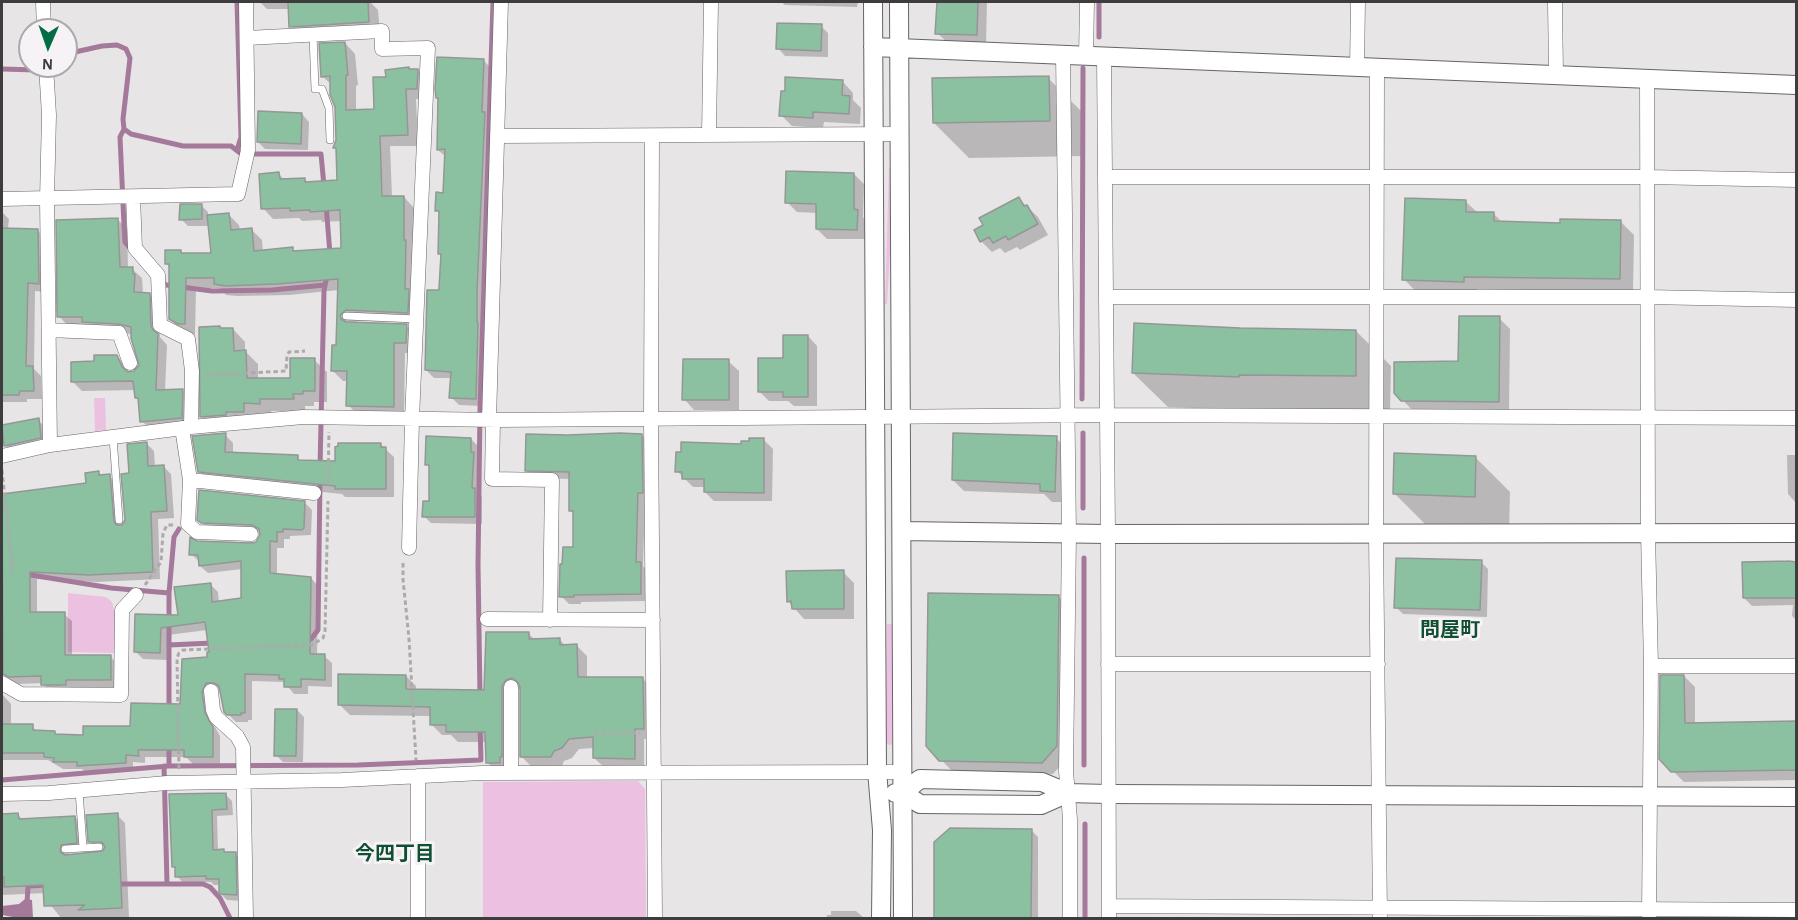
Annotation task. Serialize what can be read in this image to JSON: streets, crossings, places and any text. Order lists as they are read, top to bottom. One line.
{"districts":["問屋町","今四丁目"],"north":"bottom"}
